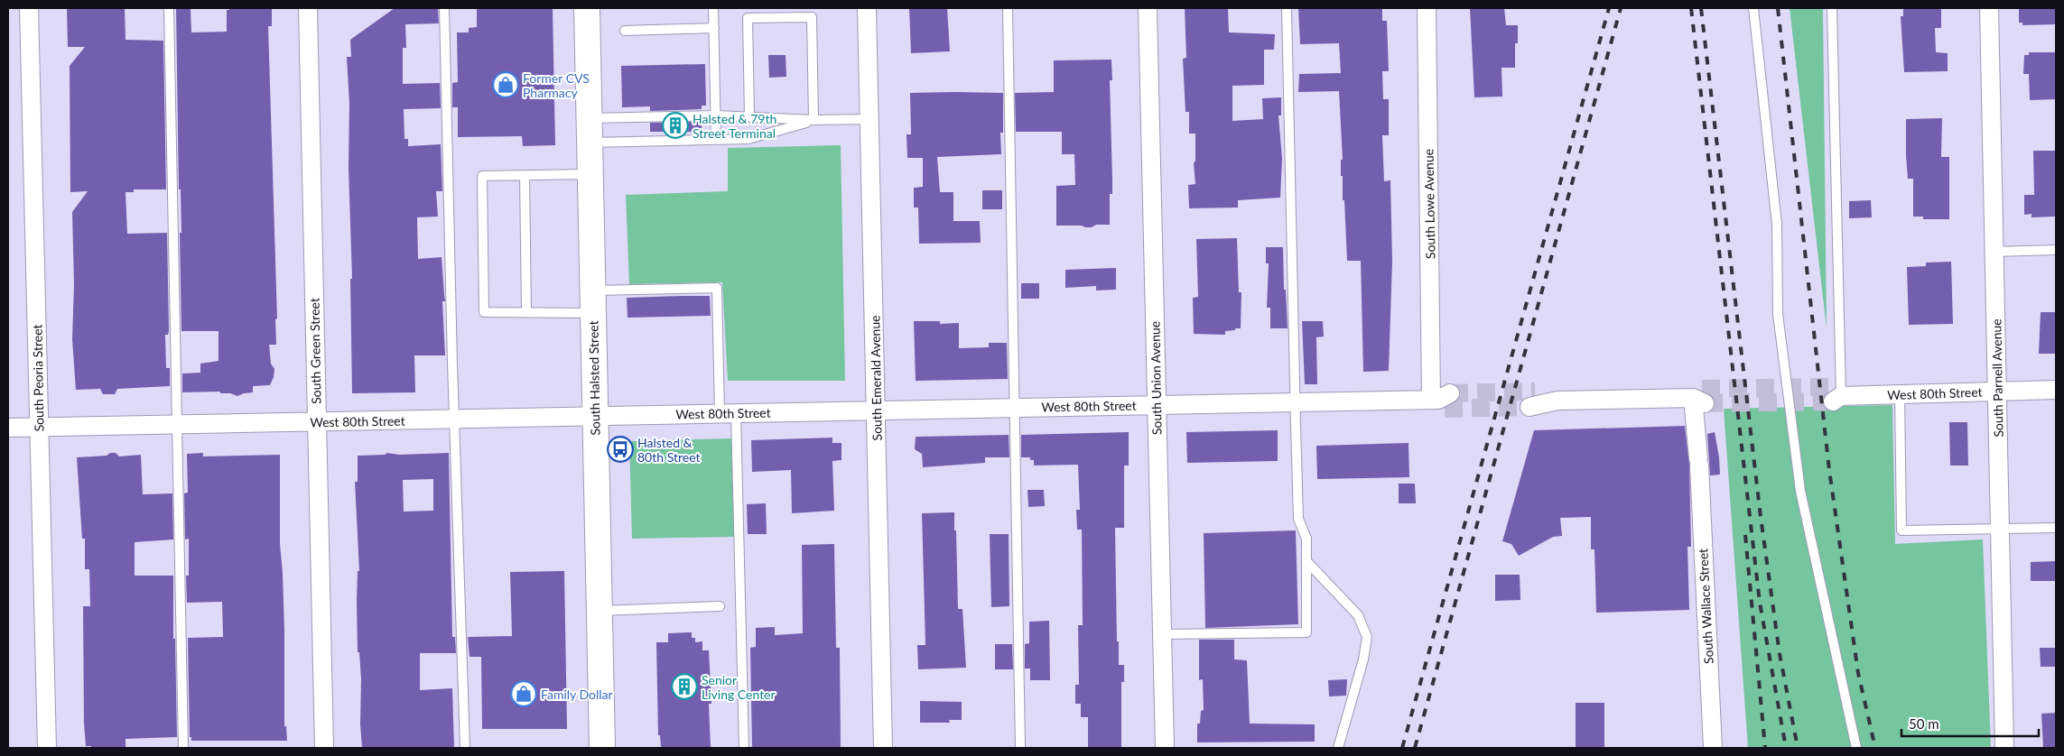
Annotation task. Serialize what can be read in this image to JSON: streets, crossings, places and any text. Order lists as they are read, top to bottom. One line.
{"streets":{"main road":["South Halsted Street"],"street":["South Lowe Avenue","South Green Street","South Peoria Street","South Emerald Avenue","South Union Avenue","South Parnell Avenue","West 80th Street","South Wallace Street"]},"crossings":[["South Lowe Avenue","West 80th Street"],["South Green Street","West 80th Street"],["South Peoria Street","West 80th Street"],["South Halsted Street","West 80th Street"],["South Emerald Avenue","West 80th Street"],["South Union Avenue","West 80th Street"],["South Parnell Avenue","West 80th Street"]],"places":{"shop":["Former CVS Pharmacy","Family Dollar"],"building":["Halsted & 79th Street Terminal","Senior Living Center"],"bus stop":["Halsted & 80th Street"]},"scale_bar":"50 m"}
